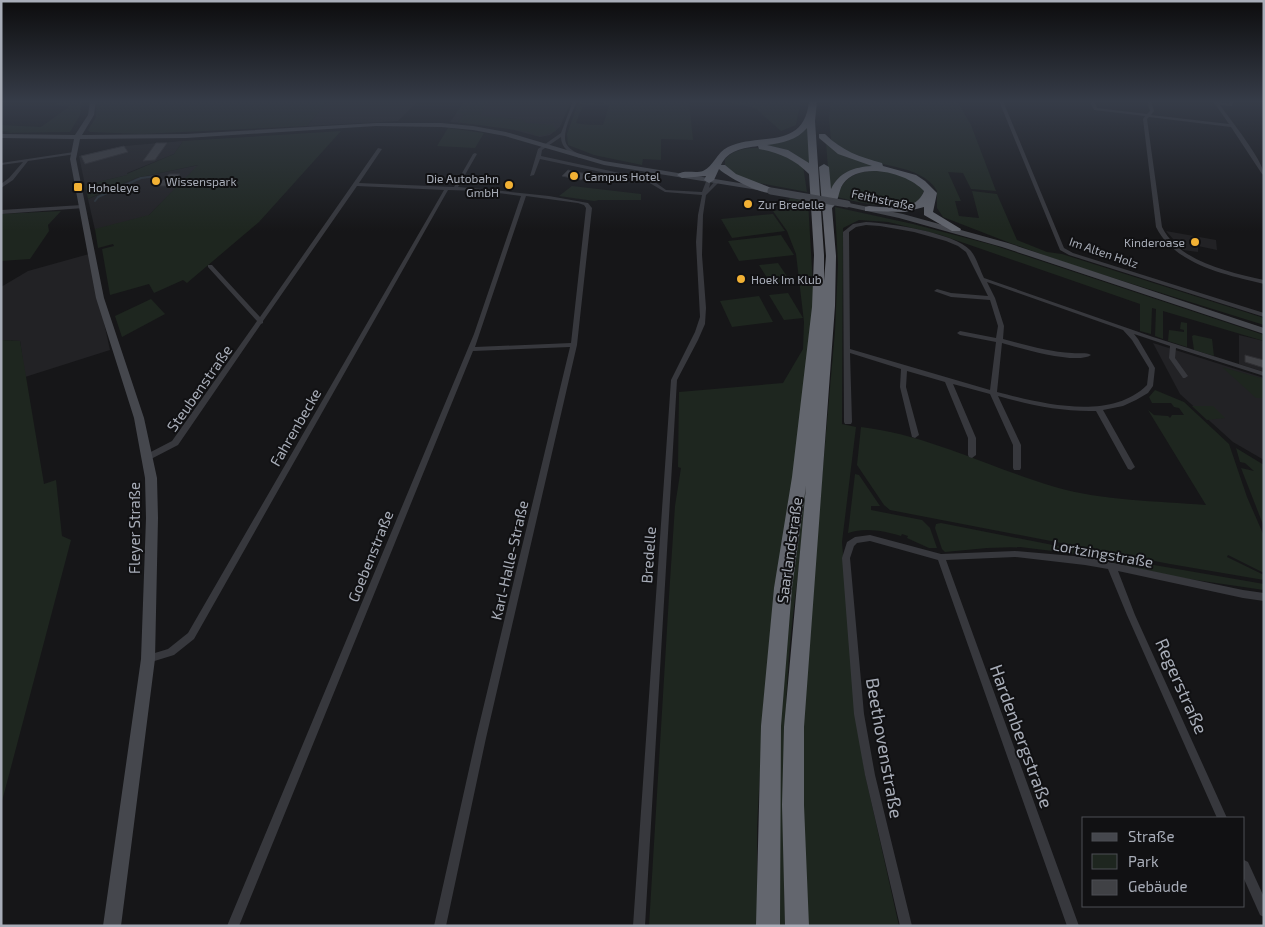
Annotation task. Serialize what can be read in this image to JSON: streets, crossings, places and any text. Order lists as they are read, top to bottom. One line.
{"streets":{"highway":["Saarlandstraße"],"main road":["Feithstraße","Fleyer Straße"],"street":["Im Alten Holz","Steubenstraße","Fahrenbecke","Lortzingstraße","Bredelle","Goebenstraße","Karl-Halle-Straße","Regerstraße","Hardenbergstraße","Beethovenstraße"]},"crossings":[["Steubenstraße","Fleyer Straße"],["Fahrenbecke","Fleyer Straße"],["Lortzingstraße","Regerstraße"],["Lortzingstraße","Hardenbergstraße"],["Lortzingstraße","Beethovenstraße"],["Goebenstraße","Karl-Halle-Straße"]],"places":{"other":["Campus Hotel","Wissenspark","Die Autobahn GmbH","Zur Bredelle","Kinderoase","Hoek Im Klub"],"transit":["Hoheleye"]},"legend":["Straße","Park","Gebäude"]}
